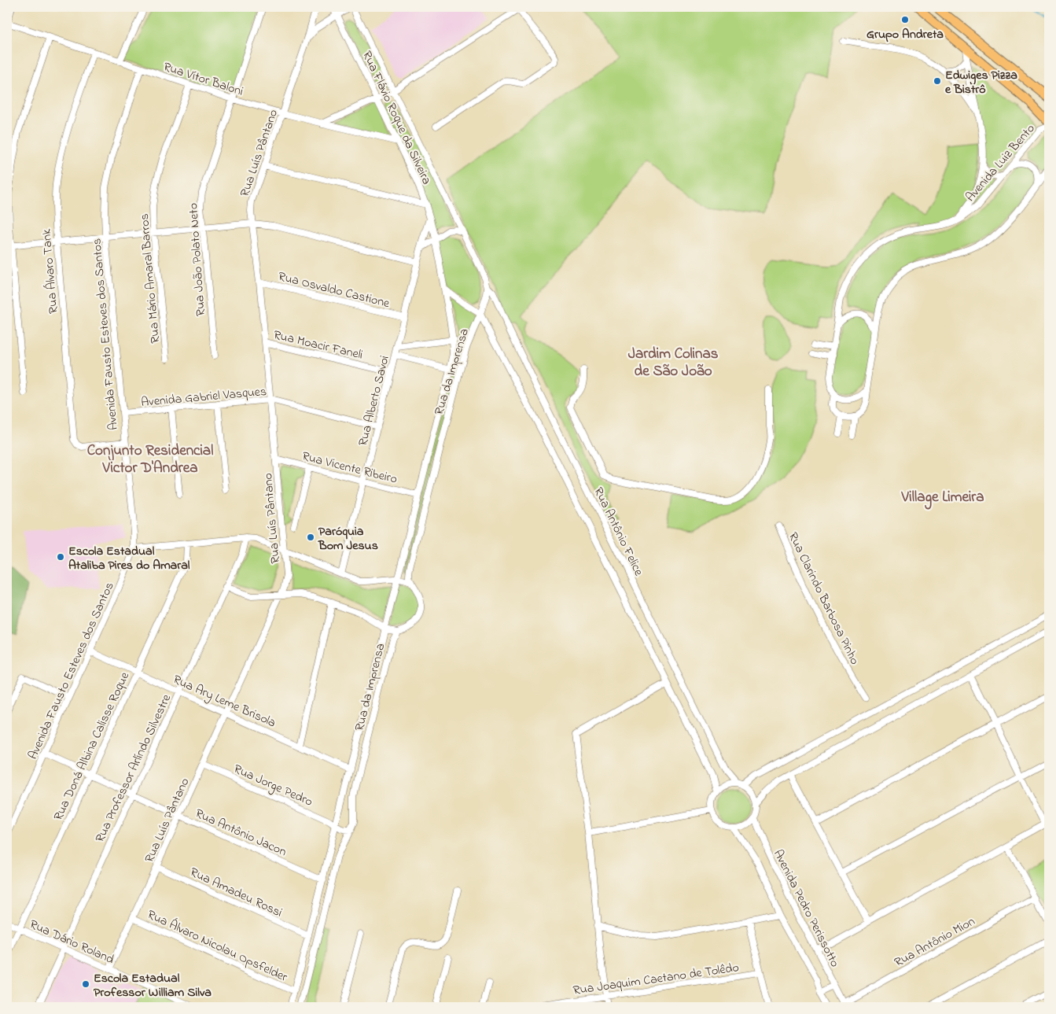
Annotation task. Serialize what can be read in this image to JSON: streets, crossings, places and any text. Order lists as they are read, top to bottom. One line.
{"streets":{"street":["Rua Vítor Baloni","Rua Flávio Roque da Silveira","Rua Luís Pântano","Avenida Luiz Bento","Rua João Polato Neto","Rua Álvaro Tank","Rua Mário Amaral Barros","Rua Osvaldo Castione","Avenida Fausto Esteves dos Santos","Rua Moacir Faneli","Rua da Imprensa","Avenida Gabriel Vasques","Rua Alberto Savoi","Rua Vicente Ribeiro","Rua Antônio Felice","Rua Clarindo Barbosa Pinho","Rua Ary Leme Brisola","Rua Doná Albina Calisse Roque","Rua Professor Arlíndo Silvestre","Rua Jorge Pedro","Rua Antônio Jacon","Rua Amadeu Rossi","Avenida Pedro Perissotto","Rua Dário Roland","Rua Antônio Mion","Rua Álvaro Nicolau Opsfelder","Rua Joaquim Caetano de Tolêdo"]},"crossings":[["Rua Vítor Baloni","Rua Flávio Roque da Silveira"],["Rua Vítor Baloni","Rua Luís Pântano"],["Rua Vítor Baloni","Rua João Polato Neto"],["Rua Vítor Baloni","Rua Álvaro Tank"],["Rua Vítor Baloni","Rua Mário Amaral Barros"],["Rua Vítor Baloni","Avenida Fausto Esteves dos Santos"],["Rua Flávio Roque da Silveira","Rua Luís Pântano"],["Rua Flávio Roque da Silveira","Rua da Imprensa"],["Rua Flávio Roque da Silveira","Rua Alberto Savoi"],["Rua Luís Pântano","Rua Osvaldo Castione"],["Rua Luís Pântano","Rua Moacir Faneli"],["Rua Luís Pântano","Avenida Gabriel Vasques"],["Rua Luís Pântano","Rua Vicente Ribeiro"],["Rua Luís Pântano","Rua Ary Leme Brisola"],["Rua Luís Pântano","Rua Jorge Pedro"],["Rua Luís Pântano","Rua Antônio Jacon"],["Rua Luís Pântano","Rua Amadeu Rossi"],["Rua Luís Pântano","Rua Dário Roland"],["Rua Luís Pântano","Rua Álvaro Nicolau Opsfelder"],["Rua Álvaro Tank","Avenida Fausto Esteves dos Santos"],["Rua Osvaldo Castione","Rua Alberto Savoi"],["Avenida Fausto Esteves dos Santos","Avenida Gabriel Vasques"],["Avenida Fausto Esteves dos Santos","Rua Ary Leme Brisola"],["Avenida Fausto Esteves dos Santos","Rua Antônio Jacon"],["Rua Moacir Faneli","Rua Alberto Savoi"],["Rua da Imprensa","Rua Vicente Ribeiro"],["Rua da Imprensa","Rua Antônio Felice"],["Rua da Imprensa","Rua Ary Leme Brisola"],["Rua da Imprensa","Rua Jorge Pedro"],["Rua da Imprensa","Rua Antônio Jacon"],["Rua da Imprensa","Rua Amadeu Rossi"],["Rua da Imprensa","Rua Álvaro Nicolau Opsfelder"],["Avenida Gabriel Vasques","Rua Alberto Savoi"],["Rua Alberto Savoi","Rua Vicente Ribeiro"],["Rua Antônio Felice","Avenida Pedro Perissotto"],["Rua Ary Leme Brisola","Rua Doná Albina Calisse Roque"],["Rua Ary Leme Brisola","Rua Professor Arlíndo Silvestre"],["Rua Doná Albina Calisse Roque","Rua Antônio Jacon"],["Rua Doná Albina Calisse Roque","Rua Dário Roland"],["Rua Professor Arlíndo Silvestre","Rua Antônio Jacon"],["Rua Professor Arlíndo Silvestre","Rua Dário Roland"],["Avenida Pedro Perissotto","Rua Antônio Mion"]],"districts":["Jardim Colinas de São João","Conjunto Residencial Victor D'Andrea","Village Limeira"],"places":["Grupo Andreta","Edwiges Pizza e Bistrô","Paróquia Bom Jesus","Escola Estadual Ataliba Pires do Amaral","Escola Estadual Professor William Silva"]}
